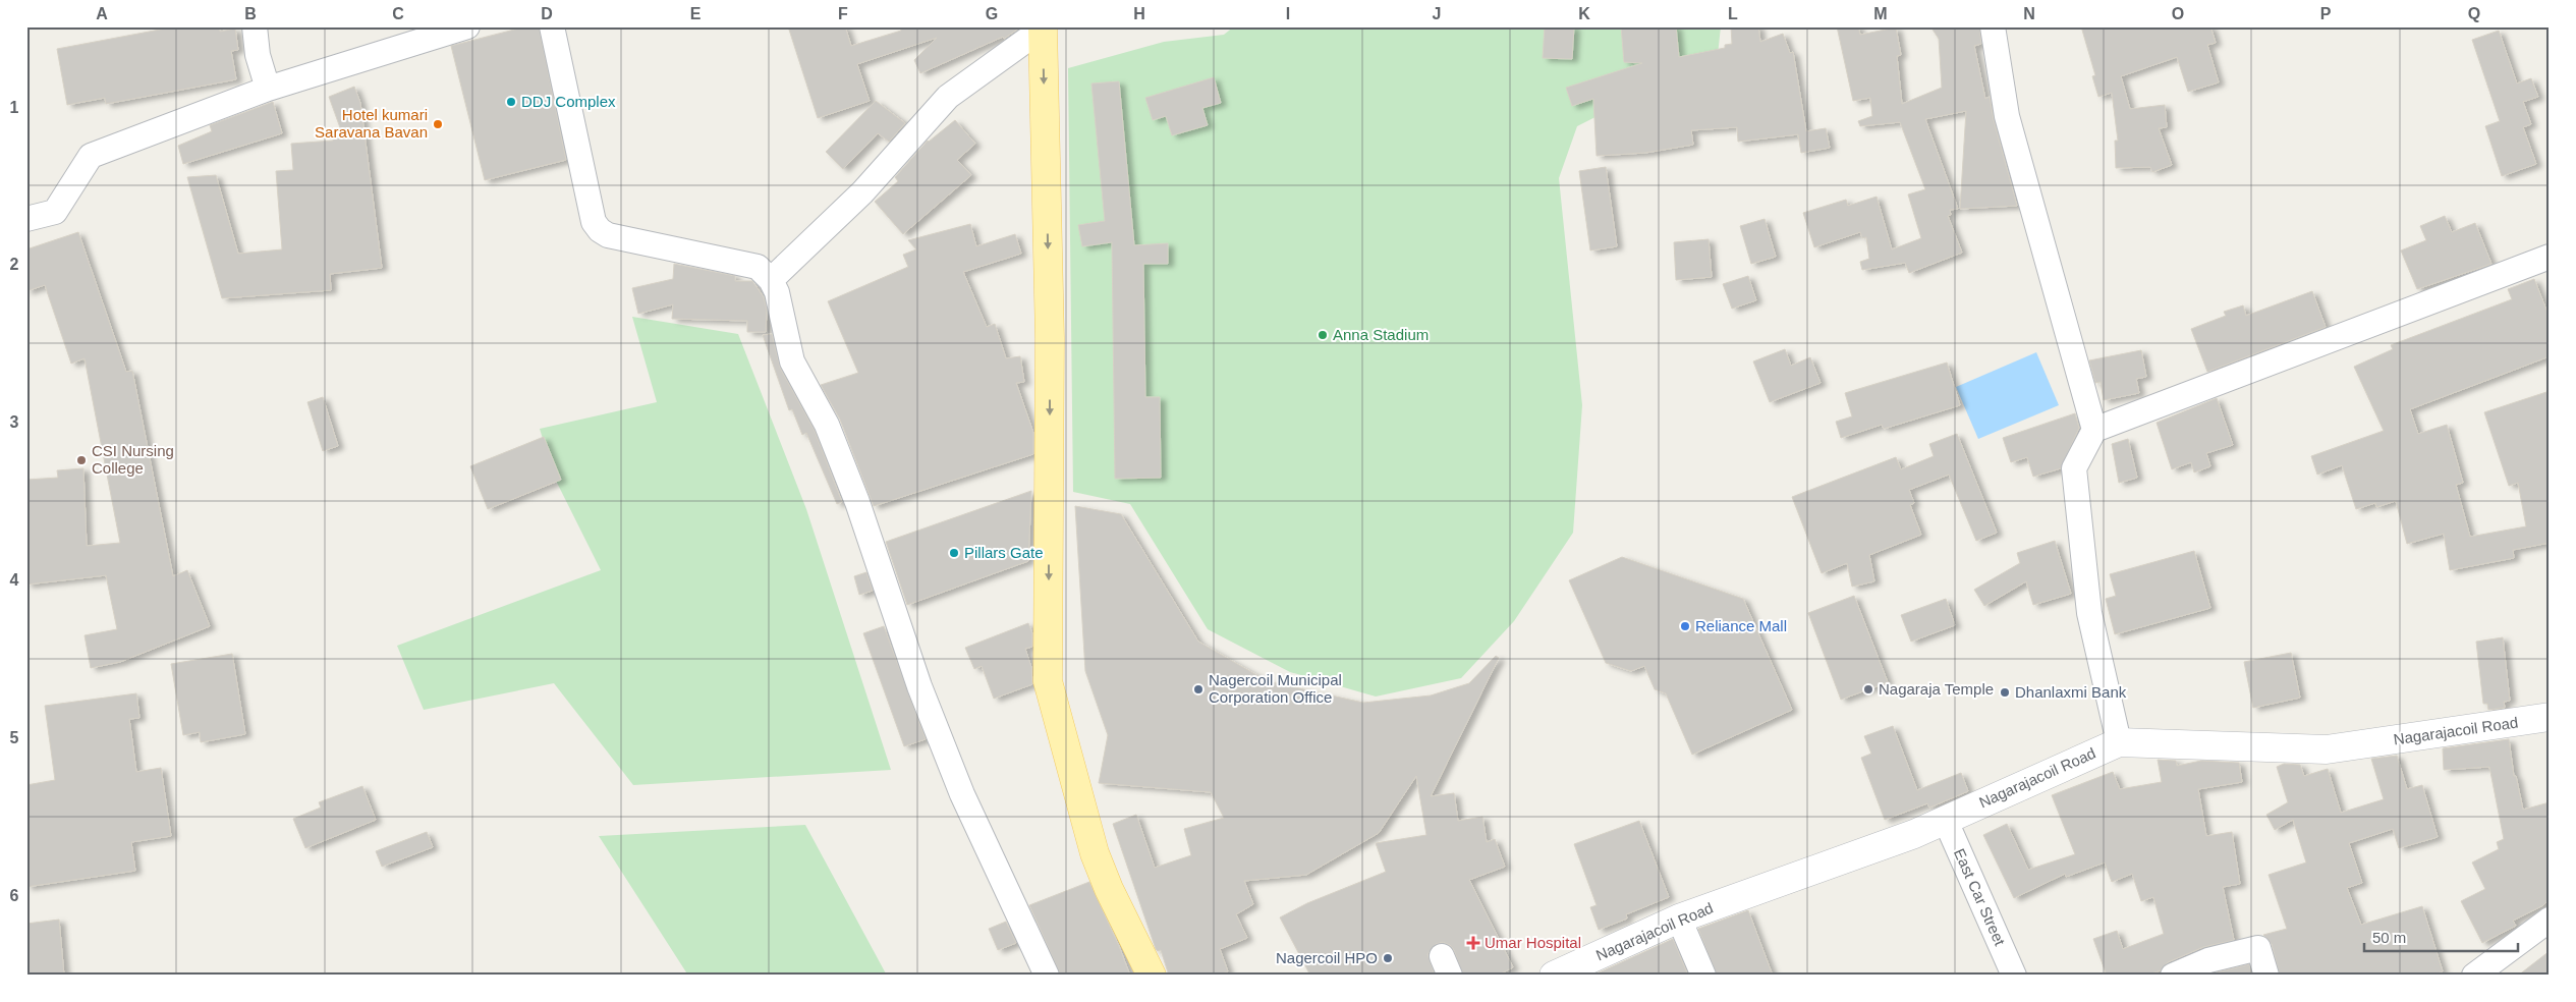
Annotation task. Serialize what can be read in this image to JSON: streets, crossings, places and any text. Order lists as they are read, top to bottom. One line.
{"streets":{"street":["Nagarajacoil Road","East Car Street"]},"crossings":[["Nagarajacoil Road","East Car Street"]],"places":{"other":["DDJ Complex","Hotel kumari Saravana Bavan","Anna Stadium","CSI Nursing College","Pillars Gate","Reliance Mall","Nagercoil Municipal Corporation Office","Nagaraja Temple","Dhanlaxmi Bank","Nagercoil HPO"],"health":["Umar Hospital"]},"scale_bar":"50 m","grid":{"columns":["A","B","C","D","E","F","G","H","I","J","K","L","M","N","O","P","Q"],"rows":["1","2","3","4","5","6"]}}
